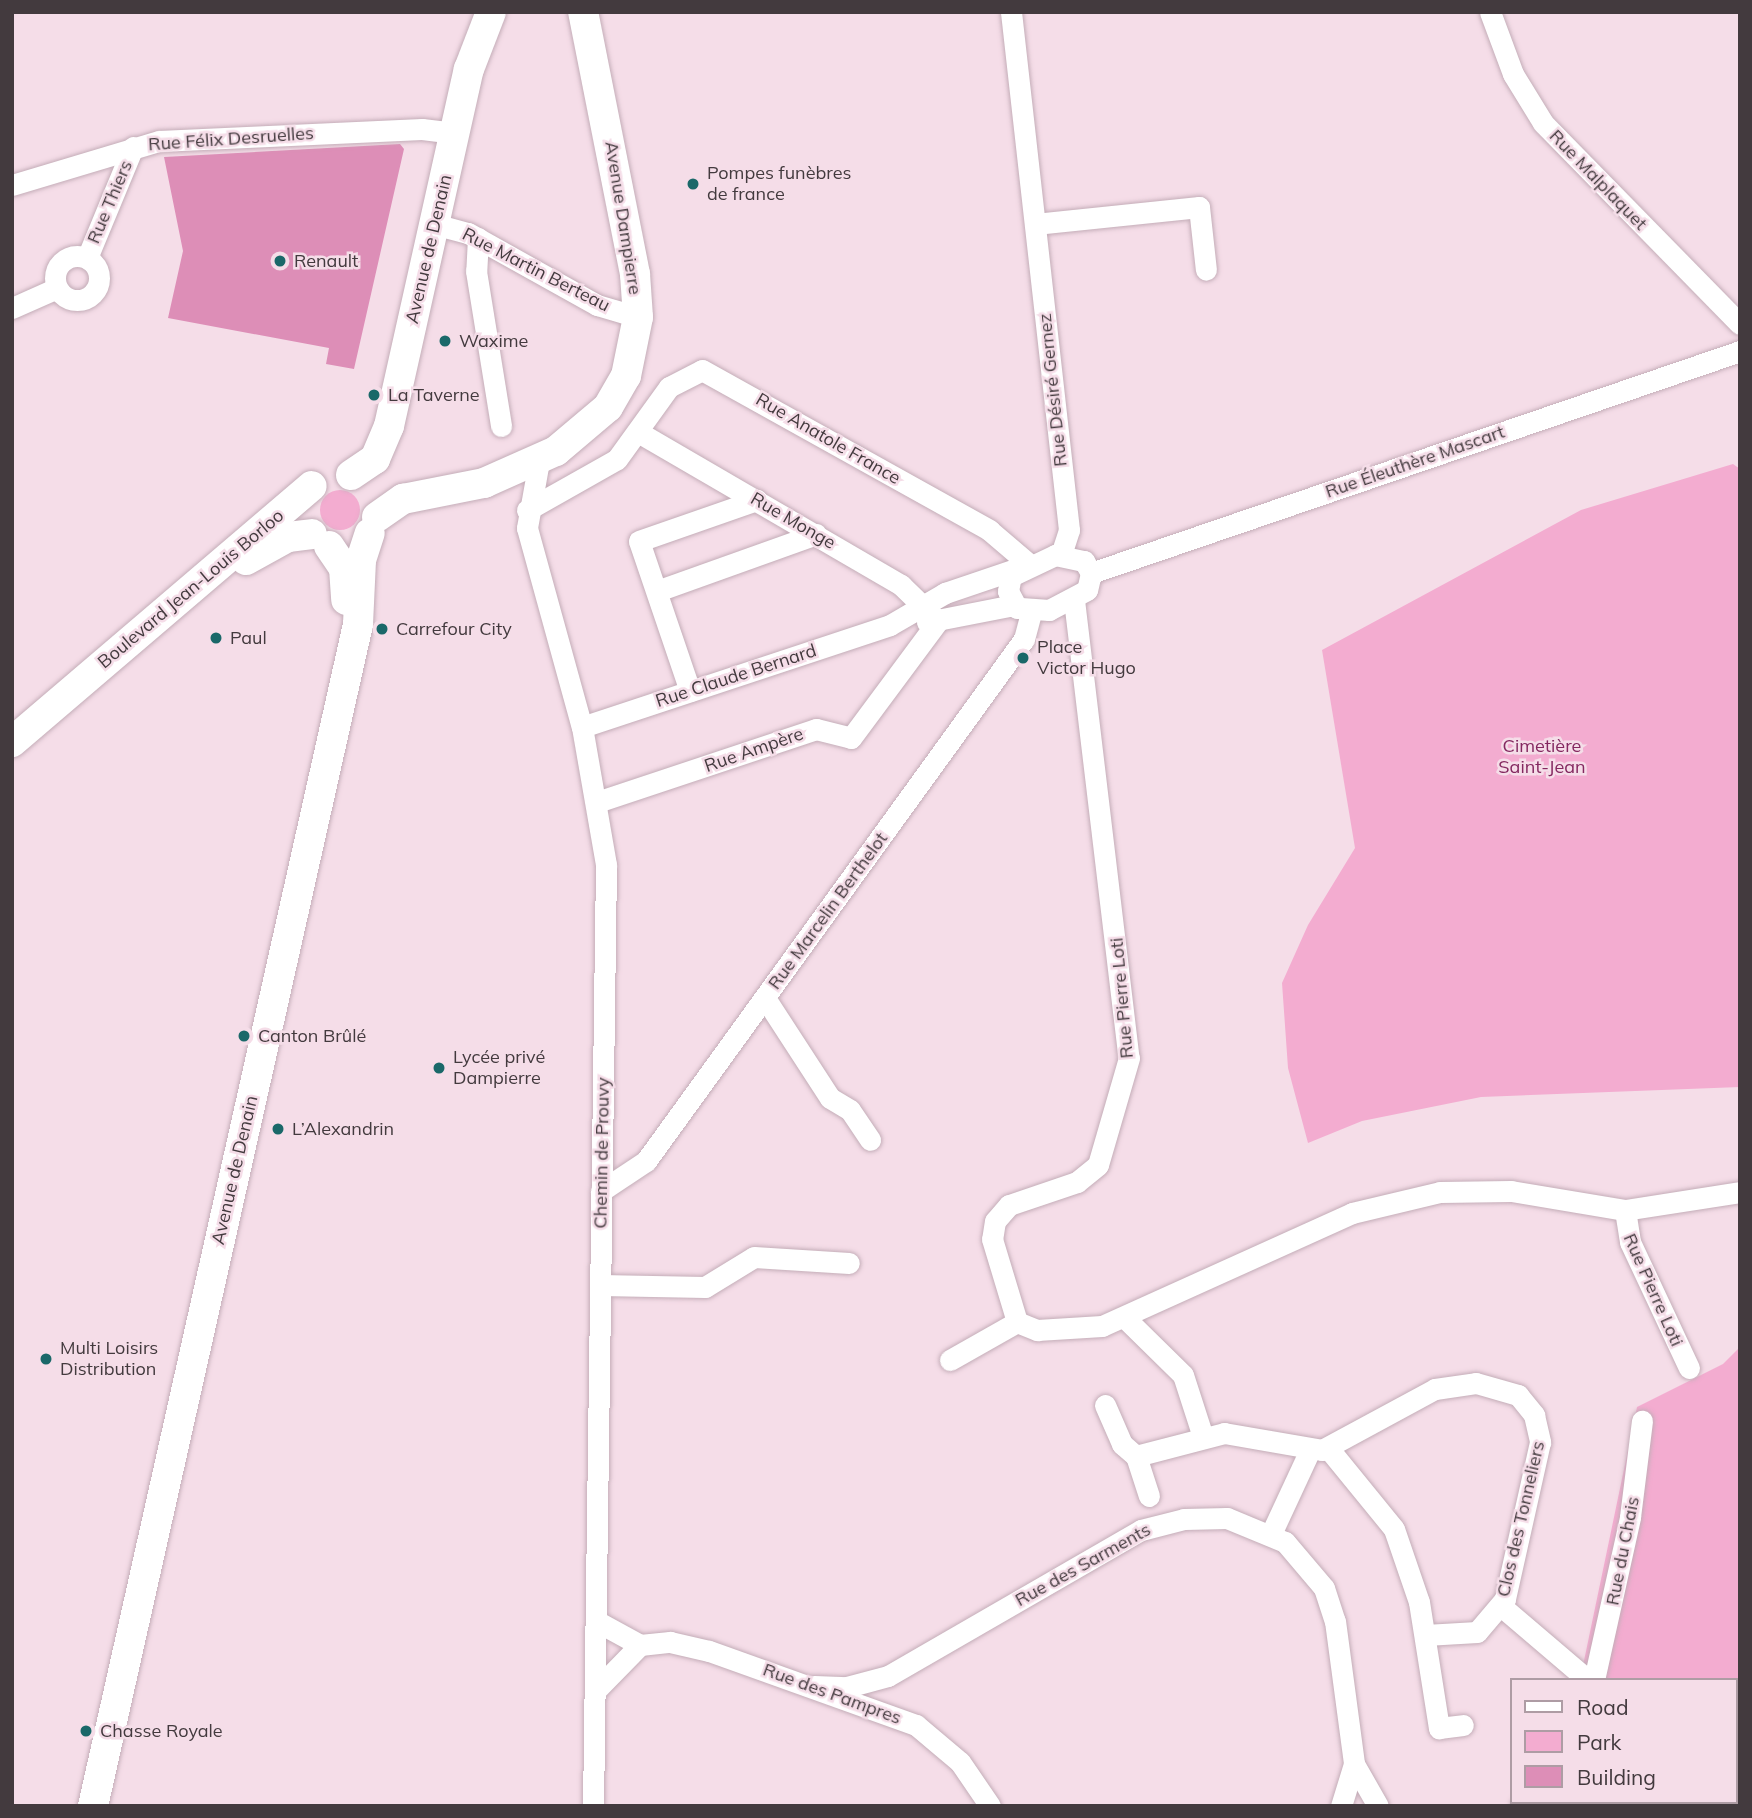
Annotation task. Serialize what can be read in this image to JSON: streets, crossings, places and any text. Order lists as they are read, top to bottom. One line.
{"streets":{"main road":["Avenue Dampierre","Avenue de Denain","Boulevard Jean-Louis Borloo"],"street":["Rue Félix Desruelles","Rue Malplaquet","Rue Thiers","Rue Martin Berteau","Rue Désiré Gernez","Rue Anatole France","Rue Éleuthère Mascart","Rue Monge","Rue Claude Bernard","Rue Ampère","Rue Marcelin Berthelot","Rue Pierre Loti","Chemin de Prouvy","Clos des Tonneliers","Rue du Chais","Rue des Sarments","Rue des Pampres"]},"crossings":[["Rue Félix Desruelles","Rue Thiers"],["Rue Félix Desruelles","Avenue de Denain"],["Avenue Dampierre","Avenue de Denain"],["Avenue Dampierre","Rue Martin Berteau"],["Avenue Dampierre","Boulevard Jean-Louis Borloo"],["Avenue Dampierre","Chemin de Prouvy"],["Avenue de Denain","Rue Martin Berteau"],["Avenue de Denain","Boulevard Jean-Louis Borloo"],["Rue Anatole France","Rue Monge"],["Rue Anatole France","Rue Claude Bernard"],["Rue Monge","Rue Claude Bernard"],["Rue Monge","Rue Ampère"],["Rue Claude Bernard","Rue Ampère"],["Rue Claude Bernard","Rue Marcelin Berthelot"],["Rue Claude Bernard","Chemin de Prouvy"],["Rue Ampère","Chemin de Prouvy"],["Rue Marcelin Berthelot","Chemin de Prouvy"],["Chemin de Prouvy","Rue des Pampres"],["Rue des Sarments","Rue des Pampres"]],"parks":["Cimetière Saint-Jean"],"places":["Pompes funèbres de france","Renault","Waxime","La Taverne","Carrefour City","Paul","Place Victor Hugo","Canton Brûlé","Lycée privé Dampierre","L’Alexandrin","Multi Loisirs Distribution","Chasse Royale"],"legend":["Road","Park","Building"]}
